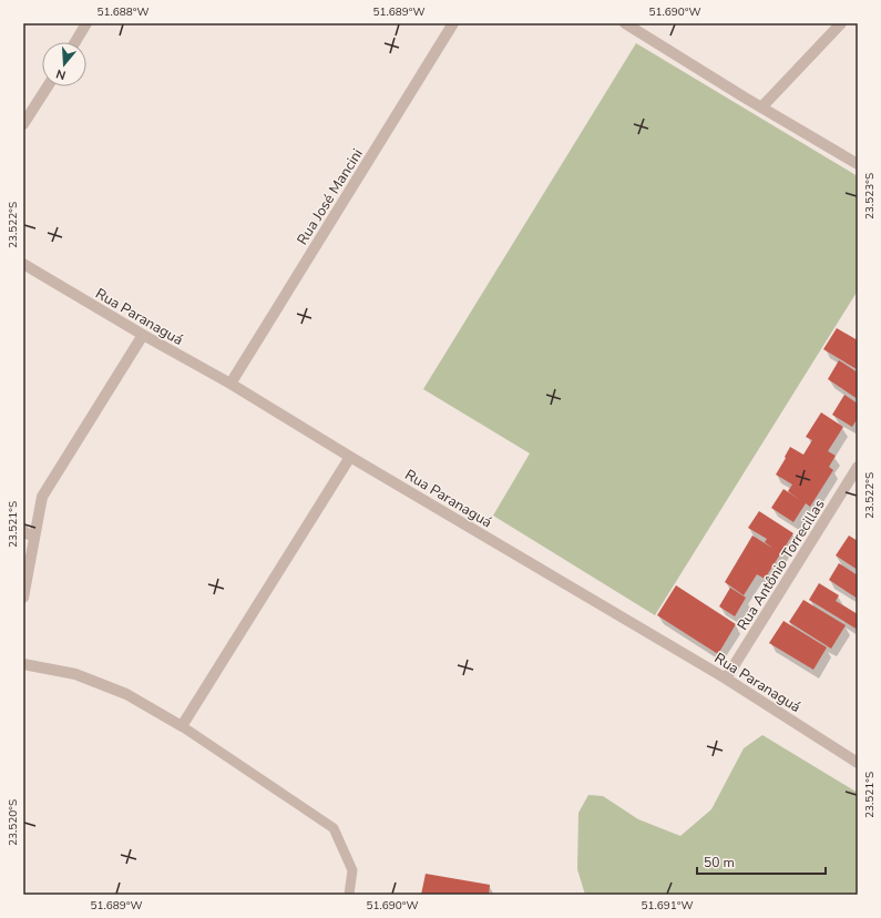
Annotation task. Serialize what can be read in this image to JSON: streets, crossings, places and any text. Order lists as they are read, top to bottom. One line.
{"streets":{"street":["Rua José Mancini","Rua Paranaguá","Rua Antônio Torrecillas"]},"crossings":[["Rua José Mancini","Rua Paranaguá"],["Rua Paranaguá","Rua Antônio Torrecillas"]],"scale_bar":"50 m","north":"bottom","coordinates":["51.688°W","51.689°W","51.690°W","23.523°S","23.522°S","23.521°S","23.520°S","51.691°W"]}
